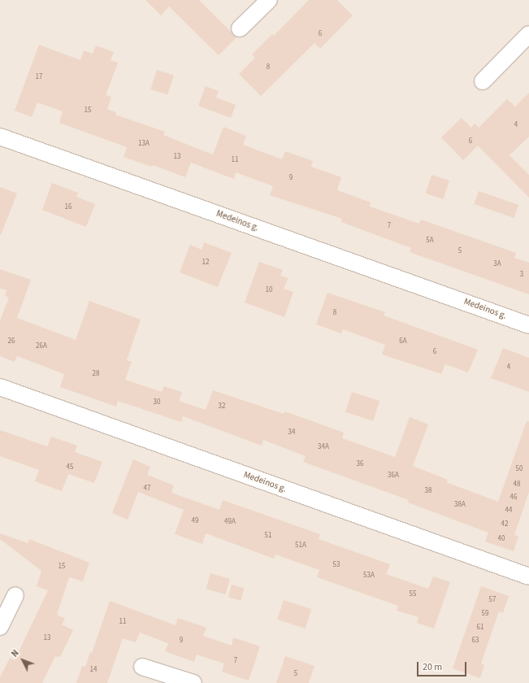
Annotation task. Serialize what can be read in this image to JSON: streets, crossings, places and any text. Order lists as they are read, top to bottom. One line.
{"streets":{"street":["Medeinos g."]},"house_numbers":["6","8","17","15","4","6","13A","13","11","9","16","7","5A","5","12","3A","3","10","8","26","6A","26A","6","4","28","30","32","34","34A","36","45","50","36A","48","47","38","46","38A","44","49","49A","42","51","40","51A","53","15","53A","55","57","59","11","61","13","9","63","7","14","5"],"scale_bar":"20 m","north":"top left"}
